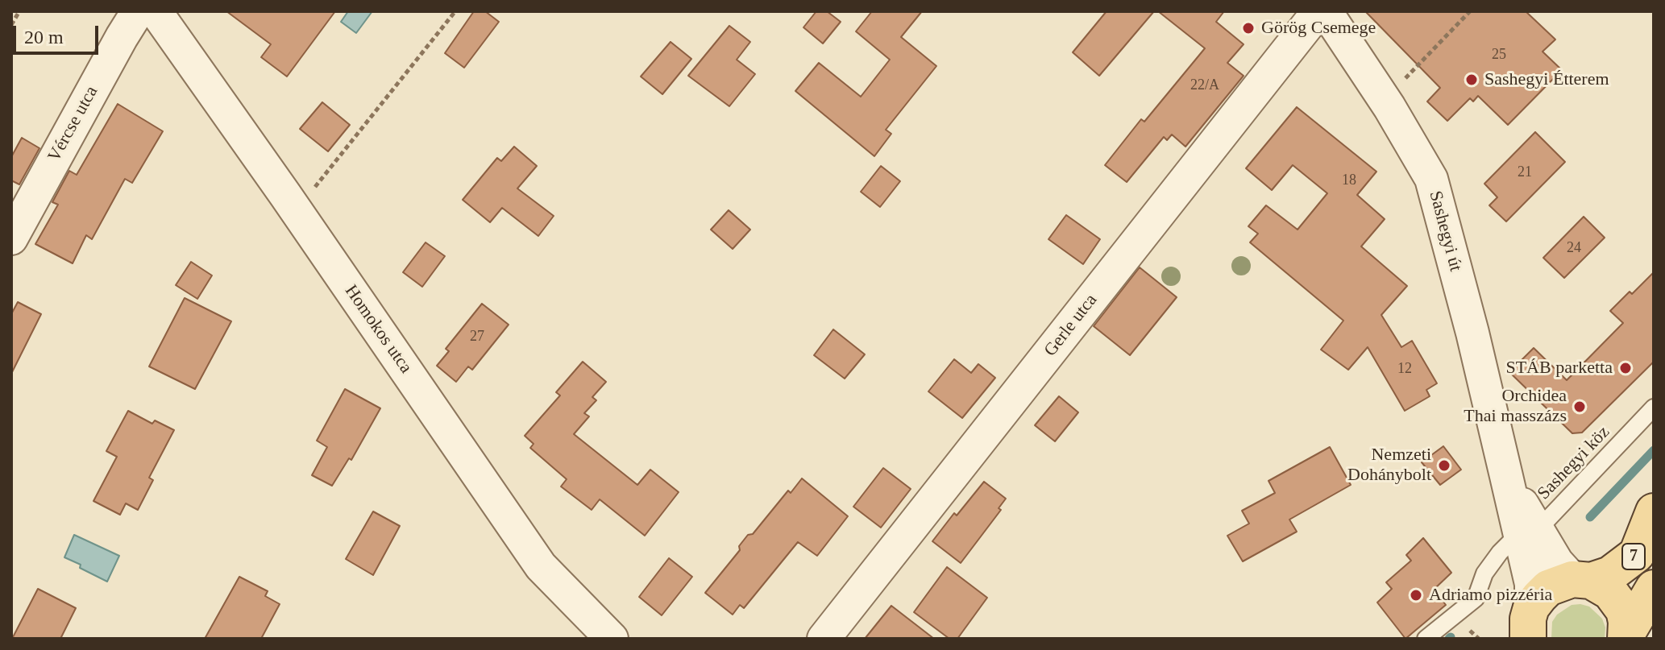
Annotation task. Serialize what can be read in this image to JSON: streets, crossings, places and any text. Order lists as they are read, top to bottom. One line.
{"streets":{"main road":["7"],"street":["Vércse utca","Sashegyi út","Gerle utca","Homokos utca"],"lane":["Sashegyi köz"]},"crossings":[["Sashegyi út","Sashegyi köz"],["Sashegyi út","7"]],"places":["Görög Csemege","Sashegyi Étterem","STÁB parketta","Orchidea Thai masszázs","Nemzeti Dohánybolt","Adriamo pizzéria"],"house_numbers":["25","22/A","21","18","24","27","12"],"scale_bar":"20 m"}
